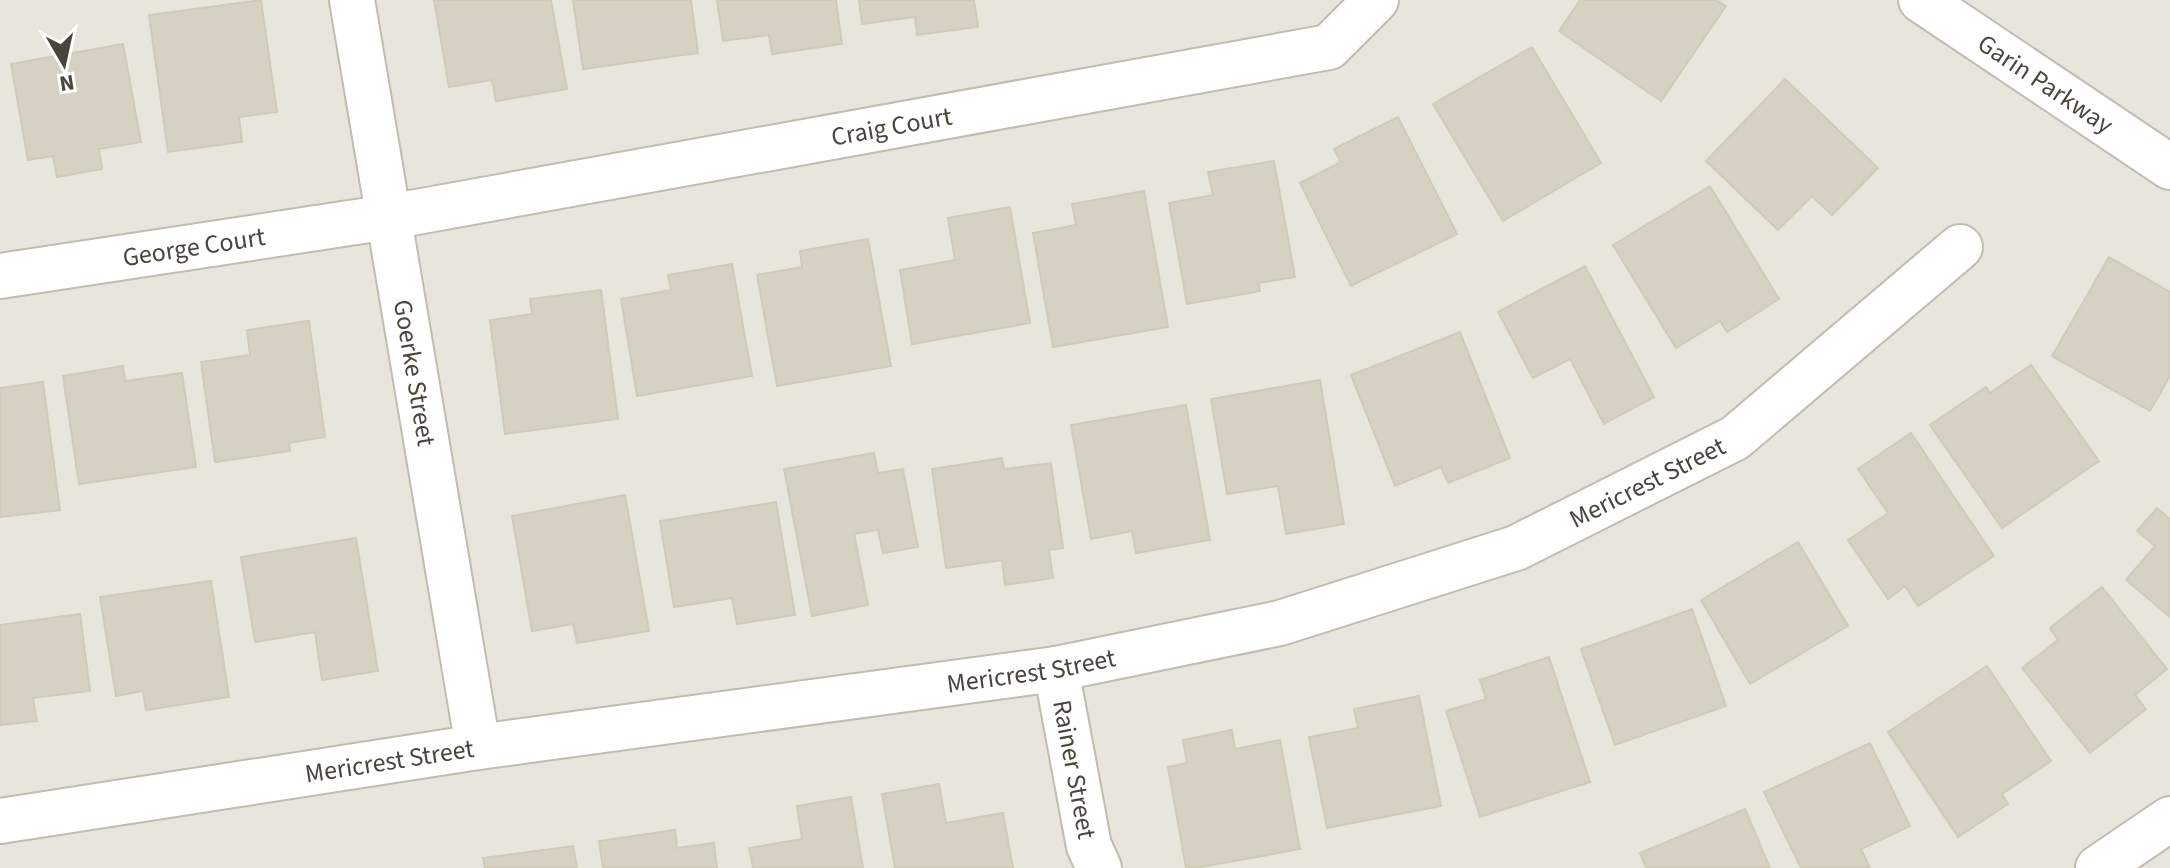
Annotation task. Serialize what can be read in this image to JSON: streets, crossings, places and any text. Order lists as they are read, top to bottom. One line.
{"streets":{"street":["Garin Parkway","Craig Court","George Court","Goerke Street","Mericrest Street","Rainer Street"]},"crossings":[["Craig Court","George Court"],["Craig Court","Goerke Street"],["George Court","Goerke Street"],["Goerke Street","Mericrest Street"],["Mericrest Street","Rainer Street"]],"north":"bottom"}
